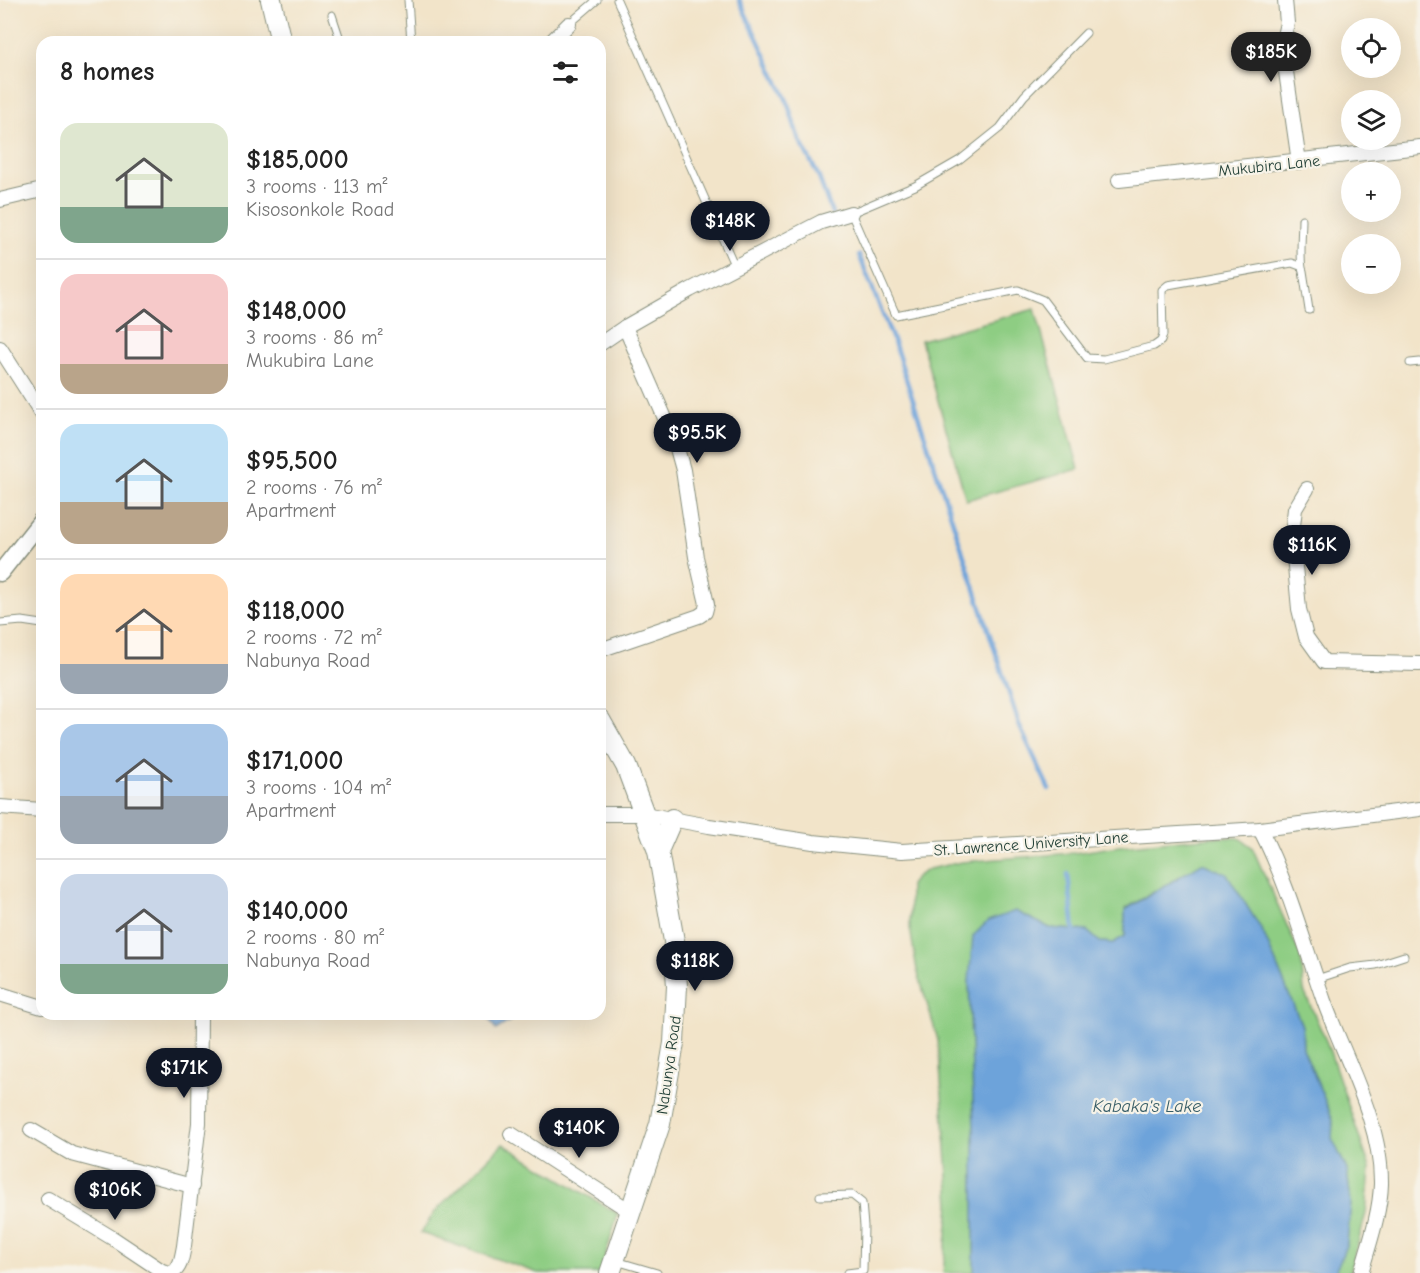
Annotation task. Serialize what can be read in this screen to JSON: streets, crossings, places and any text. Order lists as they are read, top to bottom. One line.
{"streets":{"main road":["Nabunya Road"],"street":["Mukubira Lane","St. Lawrence University Lane"]},"crossings":[["St. Lawrence University Lane","Nabunya Road"]],"water":["Kabaka's Lake"],"page":{"map_buttons":["+","−"],"price":["$185K","$148K","$95.5K","$116K","$118K","$171K","$140K","$106K"],"heading":"8 homes","list":[{"name":"$185,000","note":"3 rooms · 113 m² · Kisosonkole Road"},{"name":"$148,000","note":"3 rooms · 86 m² · Mukubira Lane"},{"name":"$95,500","note":"2 rooms · 76 m² · Apartment"},{"name":"$118,000","note":"2 rooms · 72 m² · Nabunya Road"},{"name":"$171,000","note":"3 rooms · 104 m² · Apartment"},{"name":"$140,000","note":"2 rooms · 80 m² · Nabunya Road"}]}}
